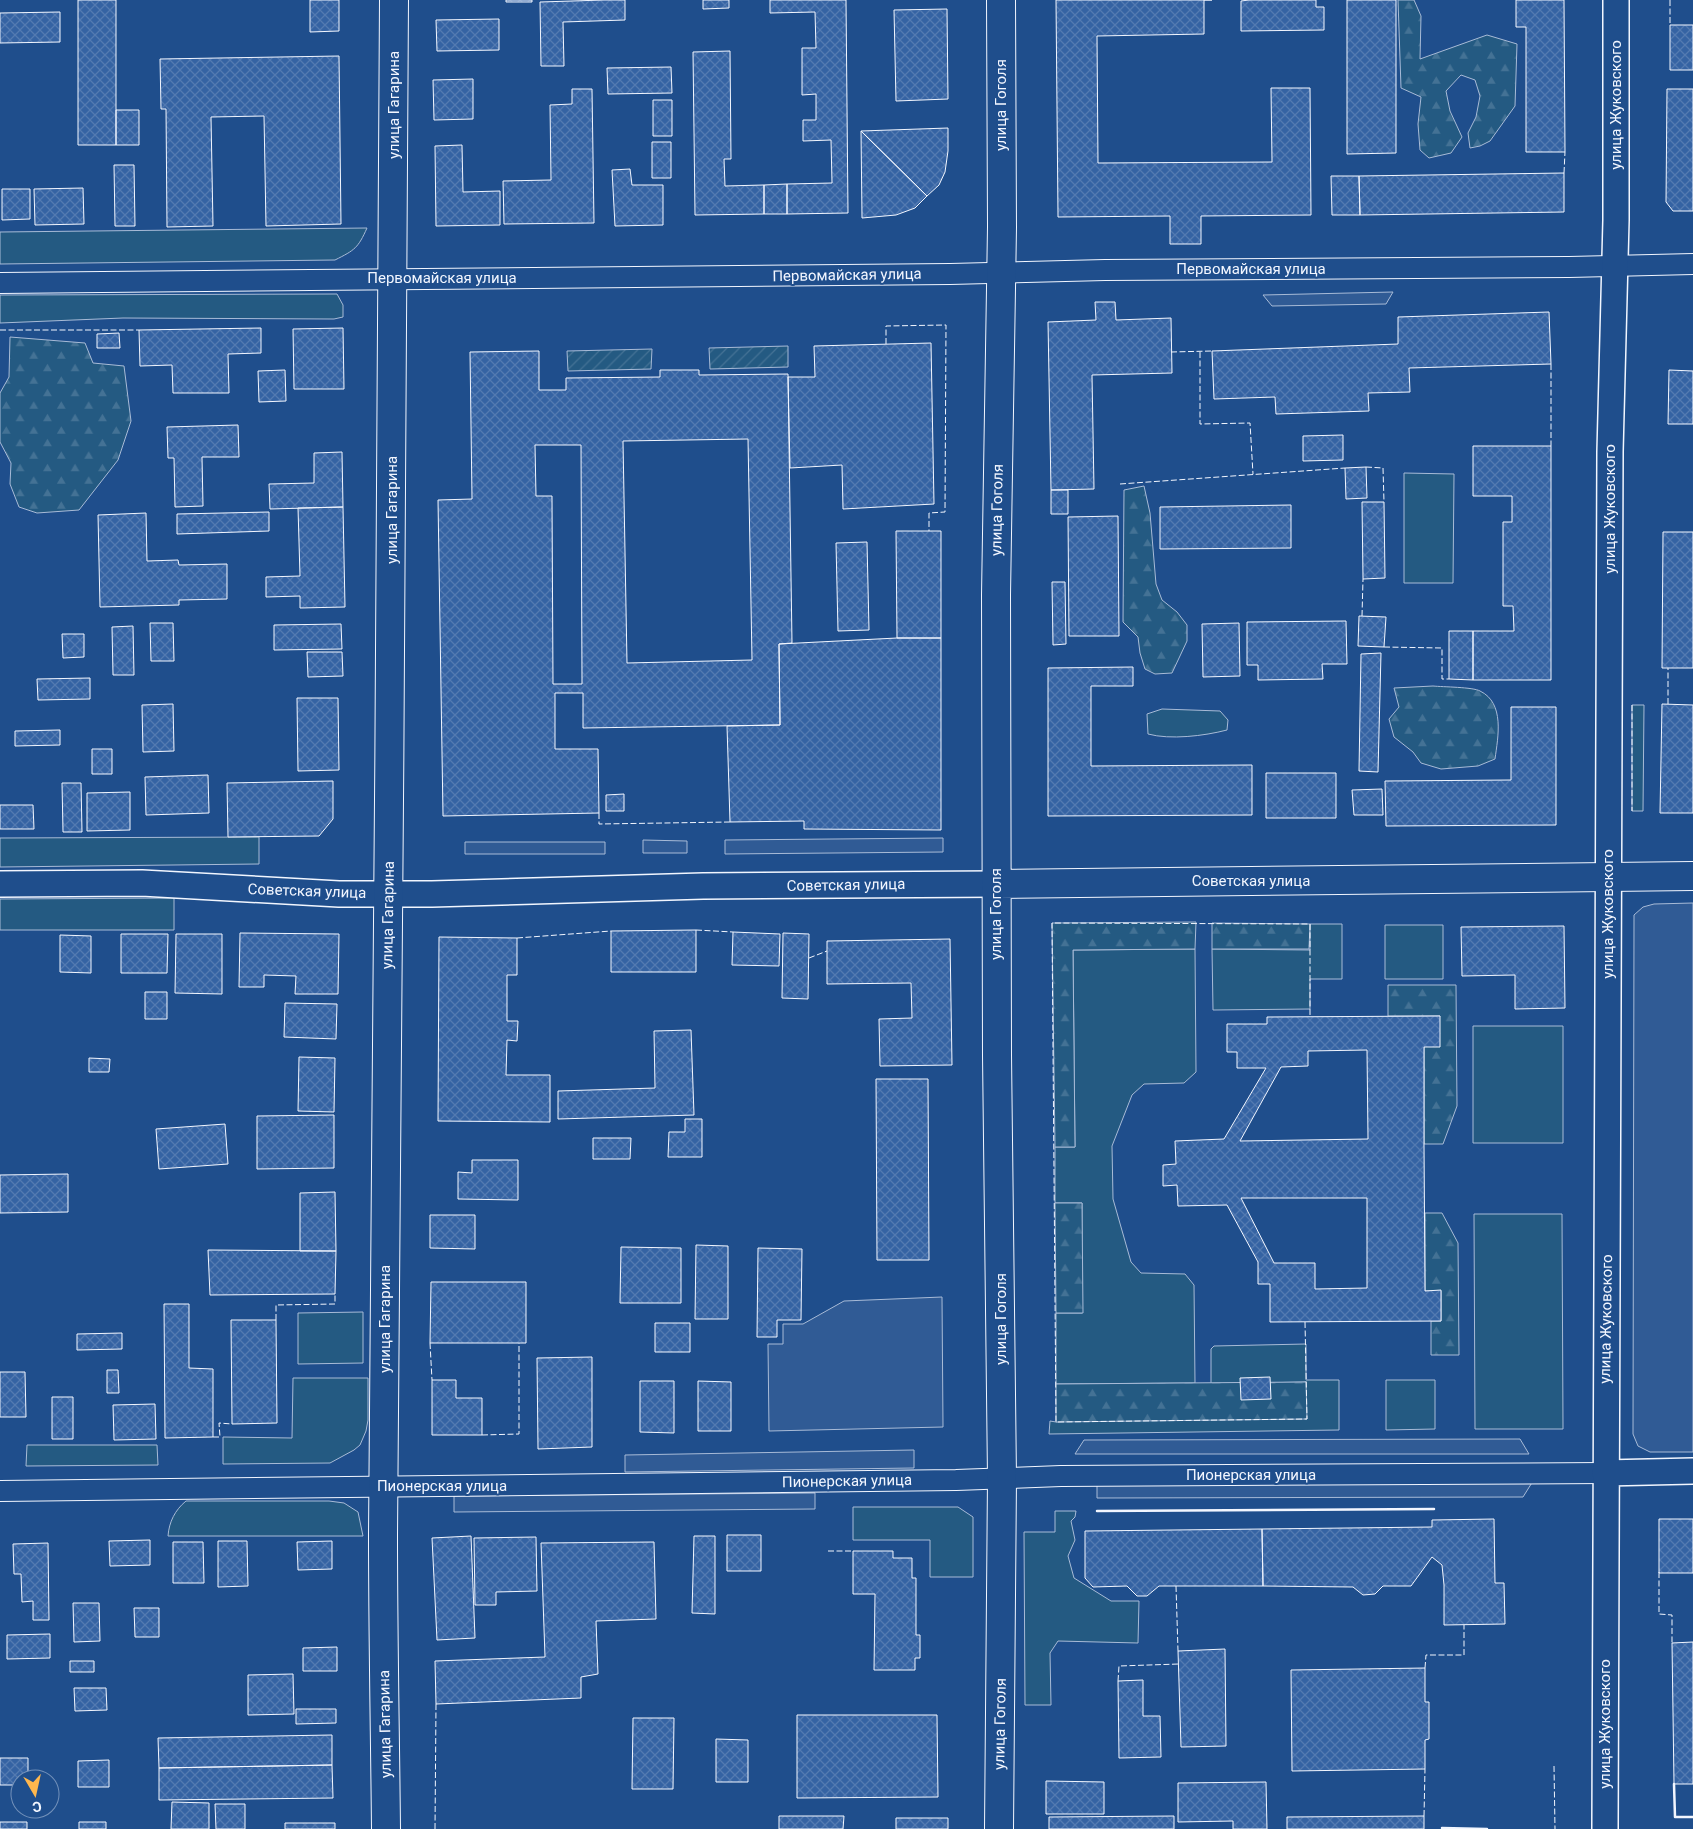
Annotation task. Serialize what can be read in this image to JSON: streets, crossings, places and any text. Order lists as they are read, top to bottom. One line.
{"streets":{"main road":["улица Гагарина","улица Гоголя","Советская улица"],"street":["улица Жуковского","Первомайская улица","Пионерская улица"]},"crossings":[["улица Гагарина","Первомайская улица"],["улица Гагарина","Советская улица"],["улица Гагарина","Пионерская улица"],["улица Гоголя","Первомайская улица"],["улица Гоголя","Советская улица"],["улица Гоголя","Пионерская улица"],["улица Жуковского","Первомайская улица"],["улица Жуковского","Советская улица"],["улица Жуковского","Пионерская улица"]],"north":"bottom"}
